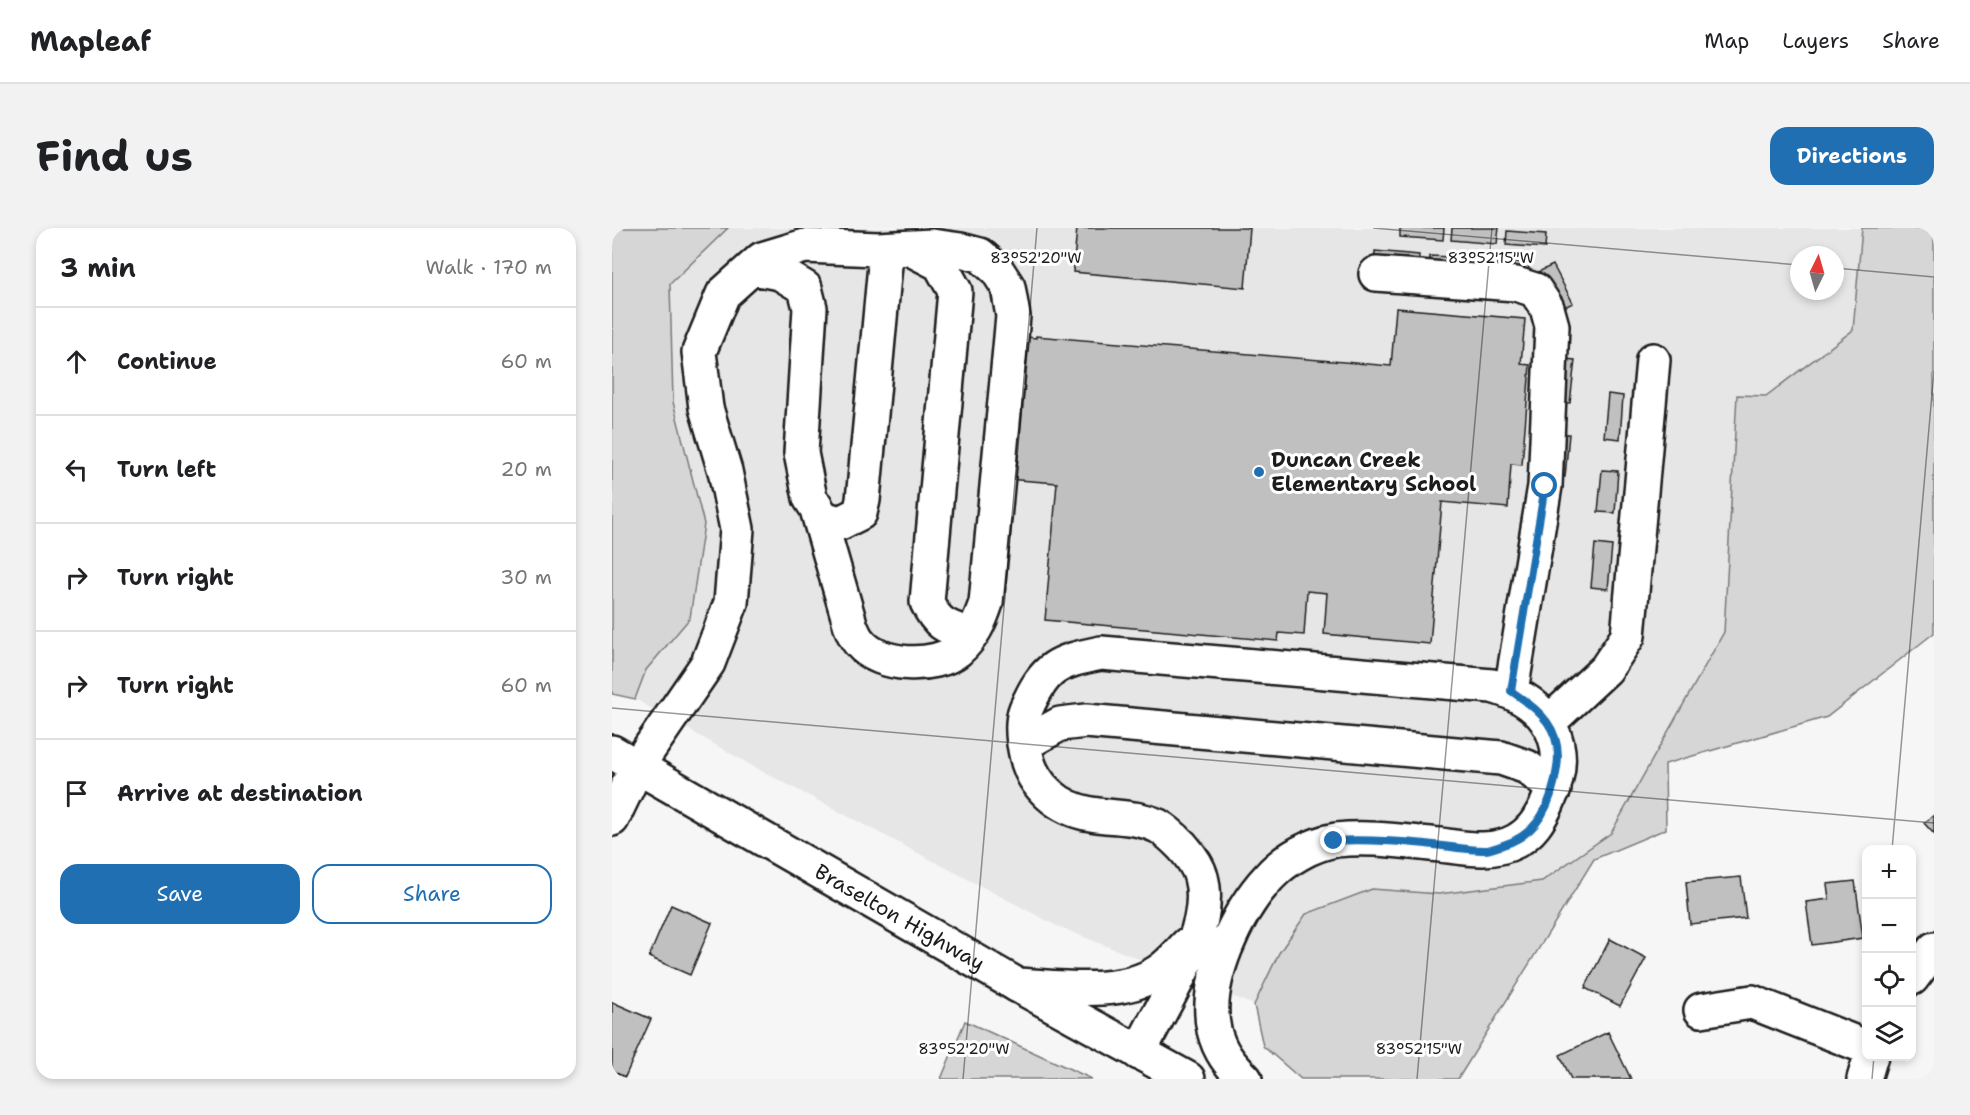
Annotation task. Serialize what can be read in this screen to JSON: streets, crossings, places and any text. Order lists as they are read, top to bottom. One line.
{"streets":{"street":["Braselton Highway"]},"places":["Duncan Creek Elementary School"],"north":"top","page":{"header":"Mapleaf","nav":["Map","Layers","Share"],"buttons":["Directions",["Save","Share"]],"title":"Find us","heading":["3 min","Walk · 170 m"],"list":[["Continue","60 m"],["Turn left","20 m"],["Turn right","30 m"],["Turn right","60 m"],"Arrive at destination"],"map_buttons":["+","−"]},"coordinates":["83°52'20\"W","83°52'15\"W"]}
